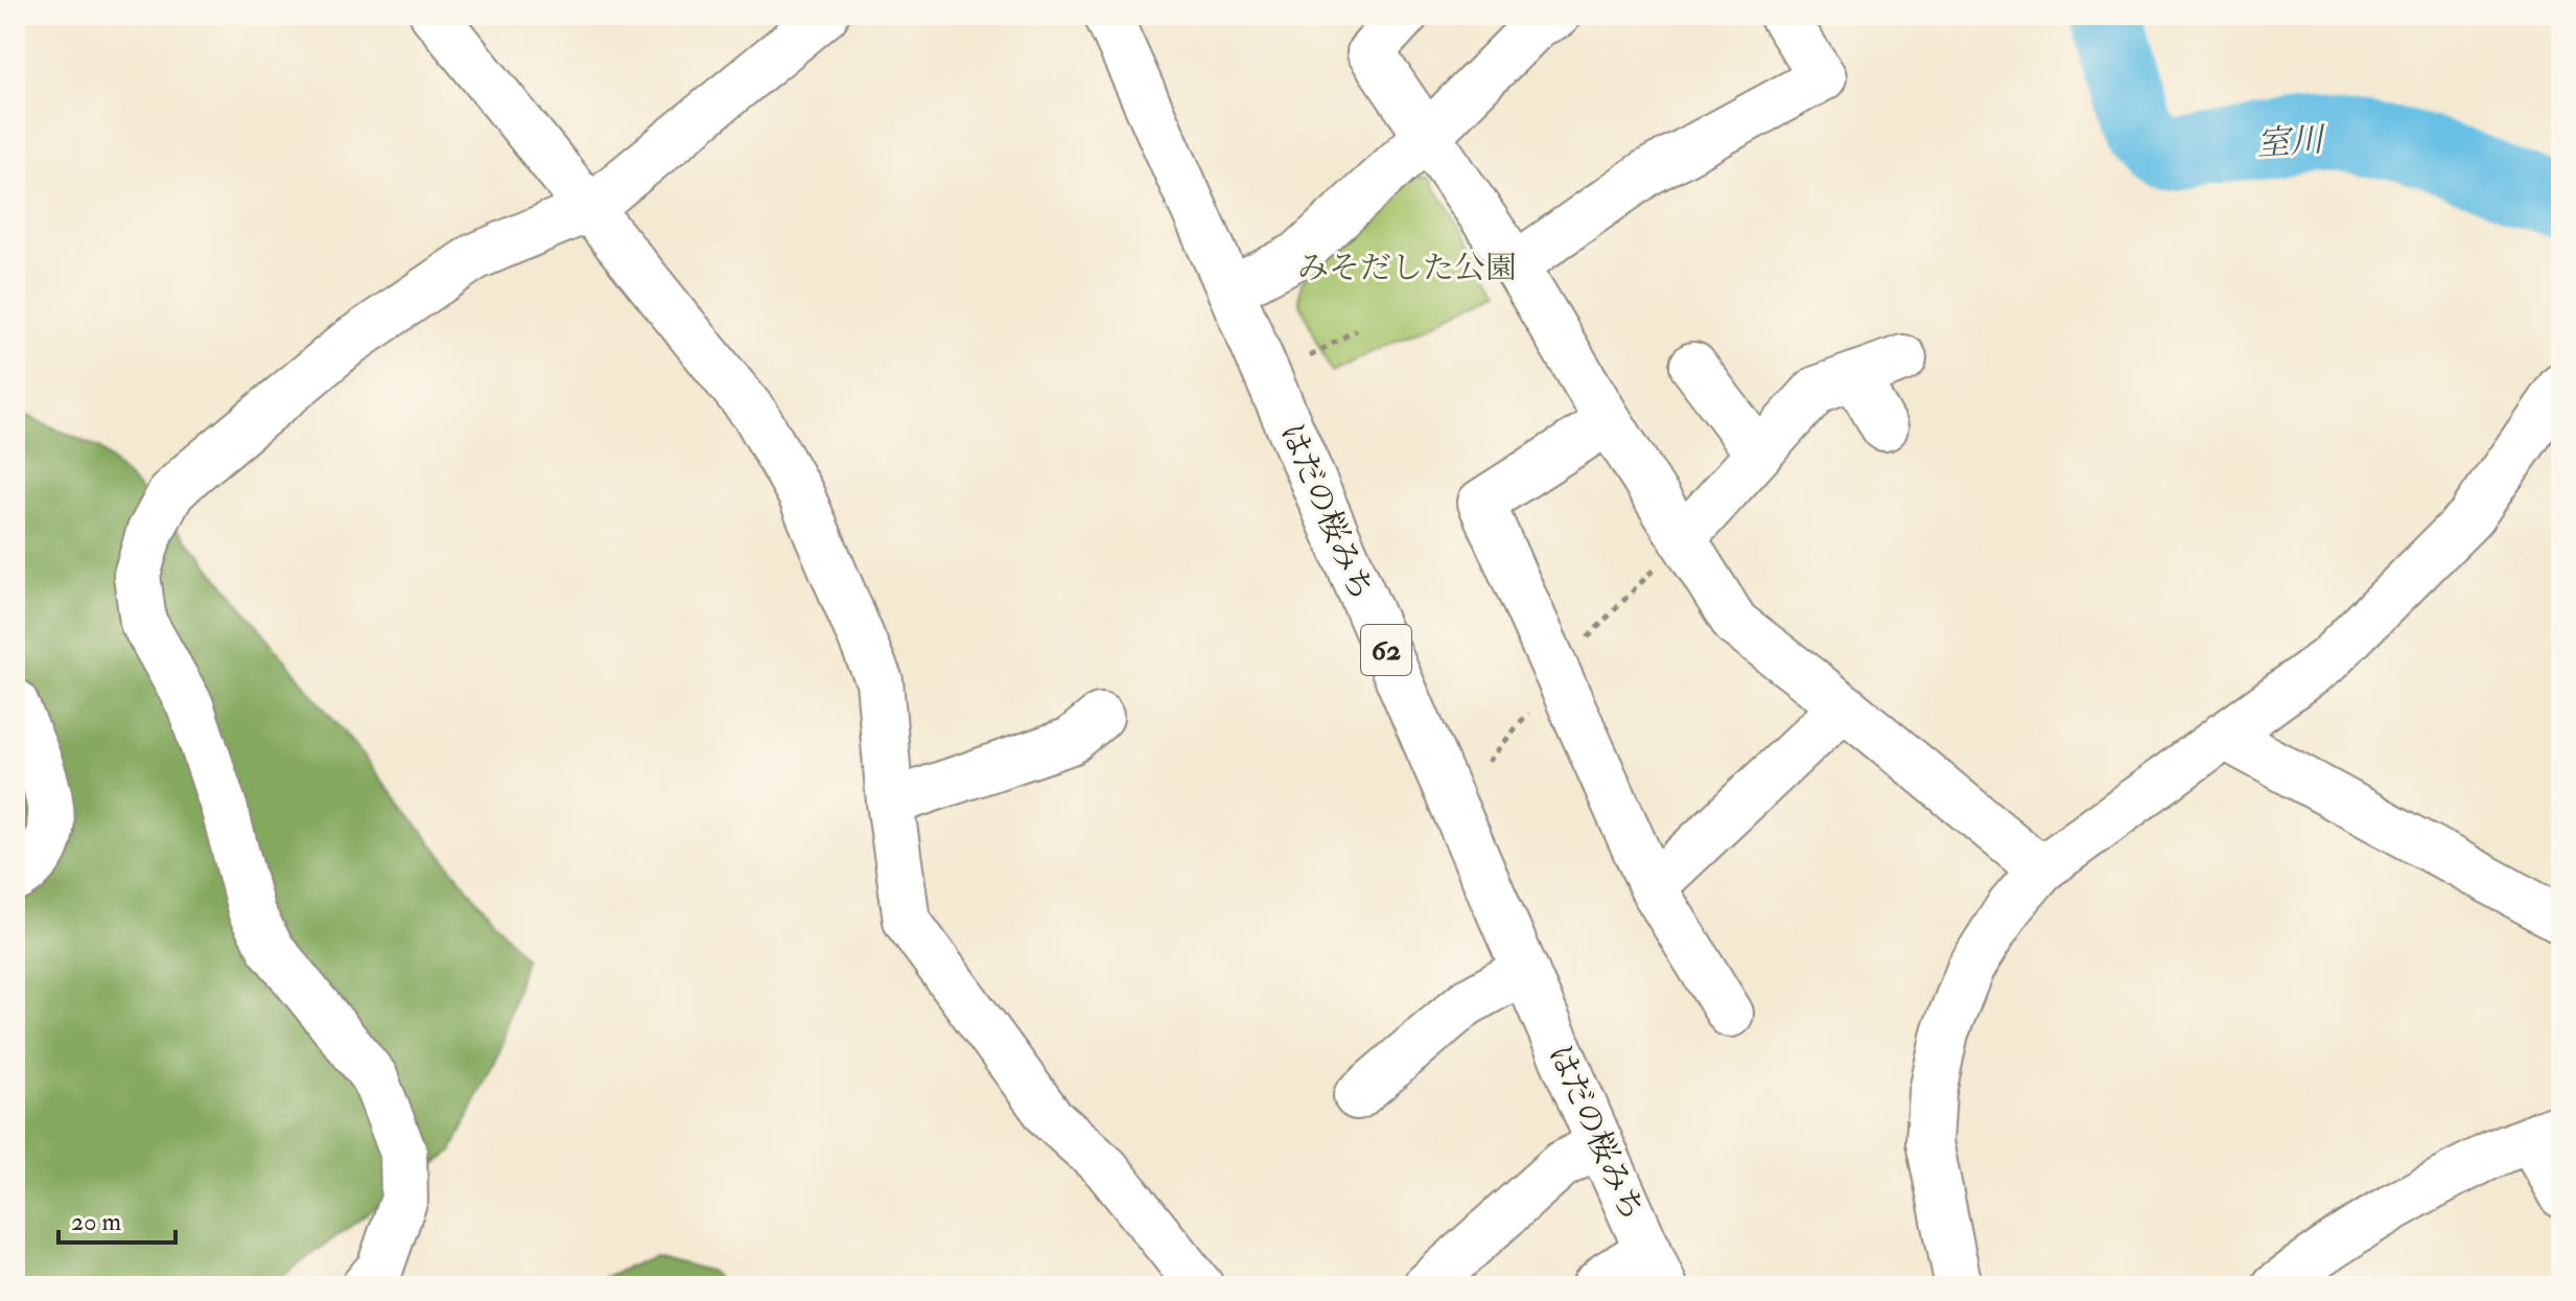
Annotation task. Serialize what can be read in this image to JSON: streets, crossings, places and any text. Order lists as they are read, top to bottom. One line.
{"streets":{"street":["はだの桜みち","62"]},"water":["室川"],"parks":["みそだした公園"],"scale_bar":"20 m"}
